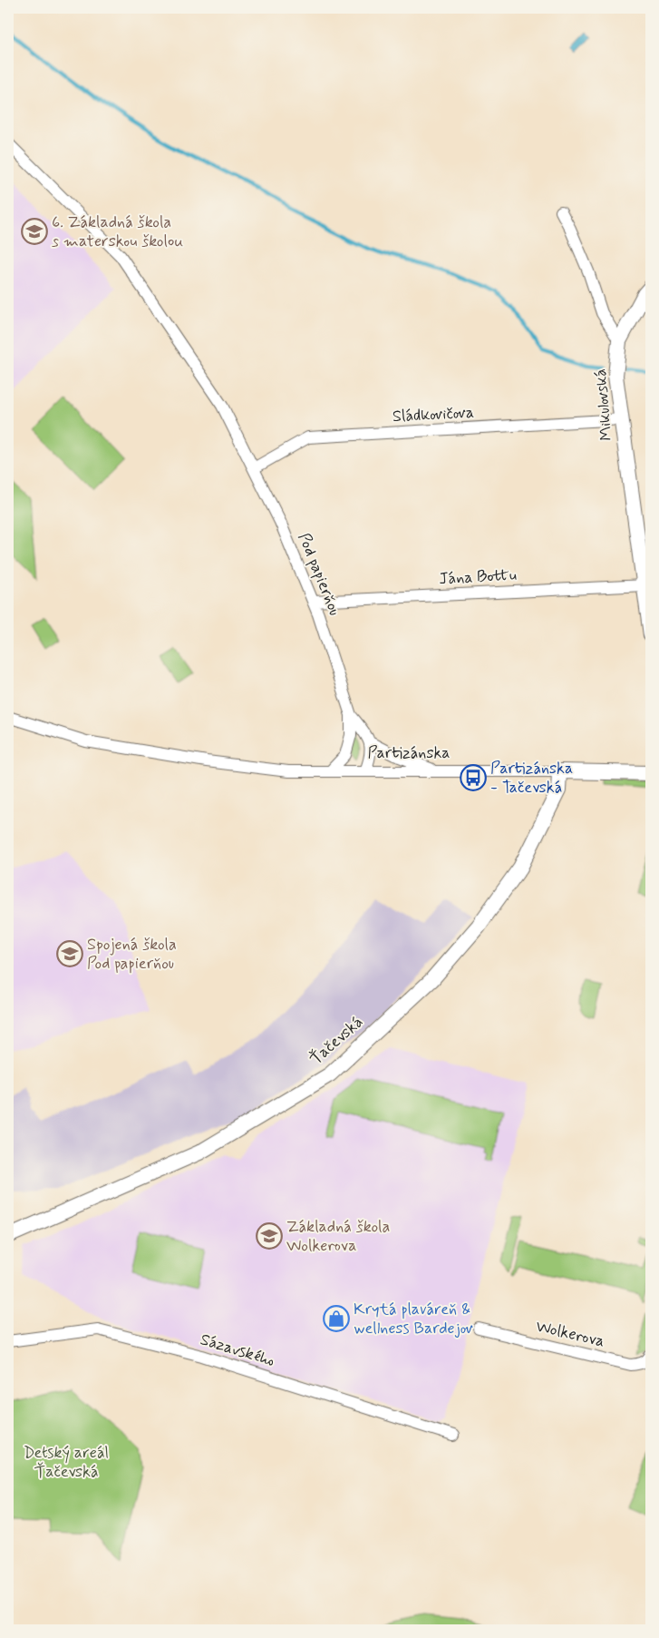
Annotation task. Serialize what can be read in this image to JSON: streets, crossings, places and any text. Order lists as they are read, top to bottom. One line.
{"streets":{"street":["Mikulovská","Sládkovičova","Pod papierňou","Jána Bottu","Partizánska","Ťačevská","Wolkerova","Sázavského"]},"crossings":[["Mikulovská","Sládkovičova"],["Mikulovská","Jána Bottu"],["Sládkovičova","Pod papierňou"],["Pod papierňou","Jána Bottu"],["Pod papierňou","Partizánska"],["Partizánska","Ťačevská"]],"parks":["Detský areál Ťačevská"],"places":{"school or university":["6. Základná škola s materskou školou","Spojená škola Pod papierňou","Základná škola Wolkerova"],"bus stop":["Partizánska - Tačevská"],"shop":["Krytá plaváreň & wellness Bardejov"]}}
